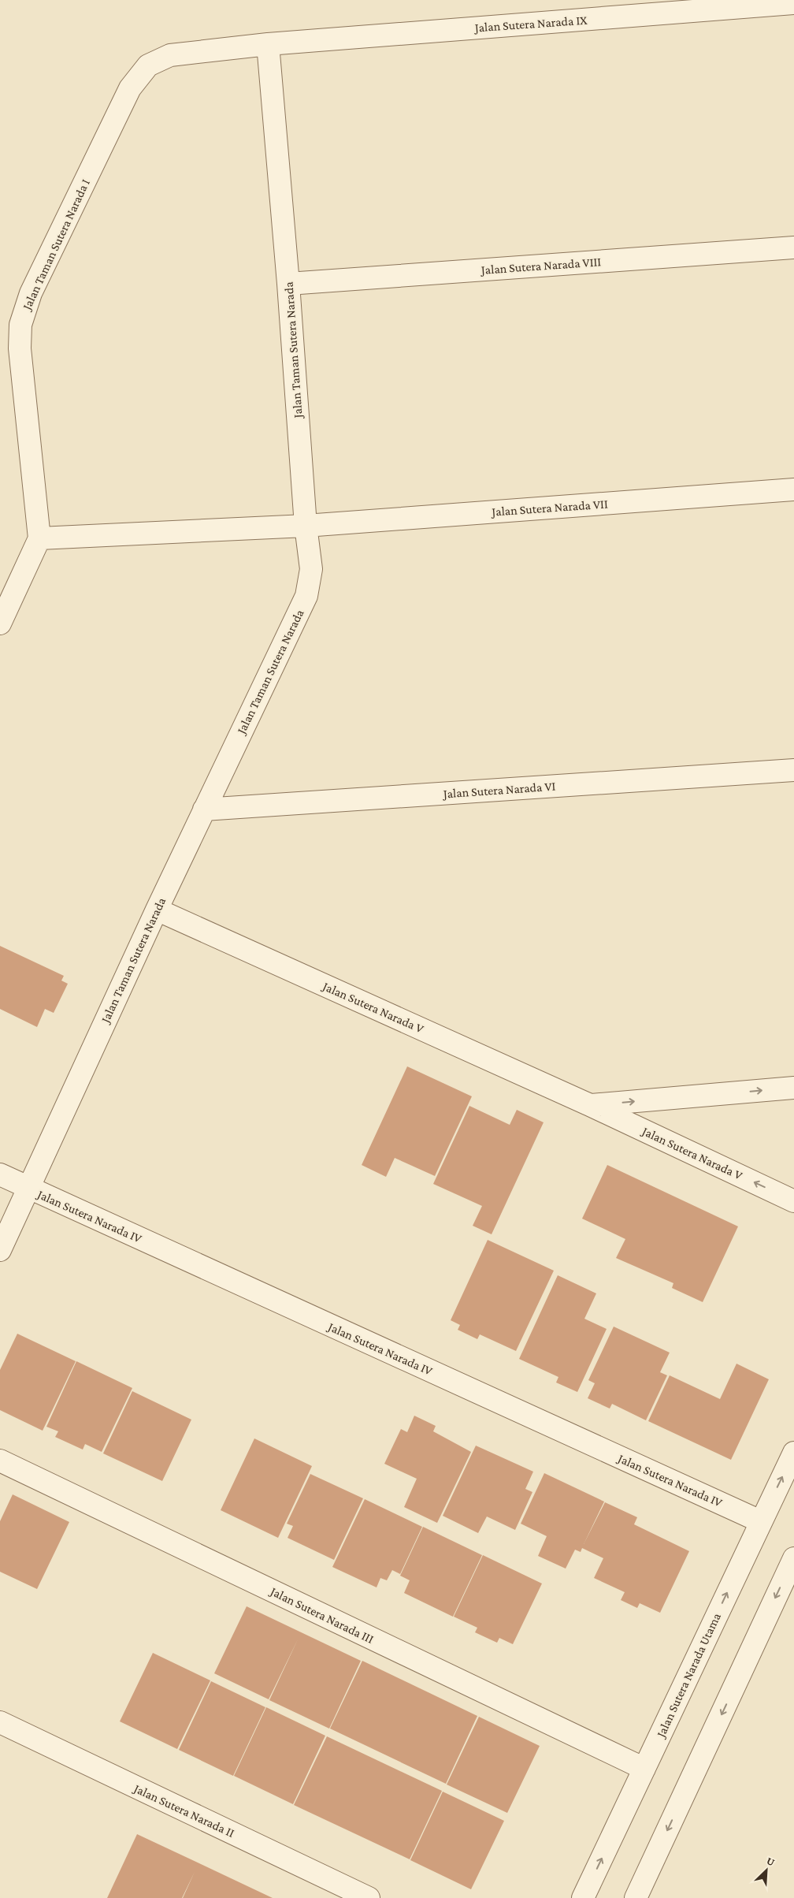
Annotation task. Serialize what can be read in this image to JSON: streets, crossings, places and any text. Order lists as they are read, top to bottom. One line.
{"streets":{"street":["Jalan Sutera Narada IX","Jalan Taman Sutera Narada I","Jalan Sutera Narada VIII","Jalan Taman Sutera Narada","Jalan Sutera Narada VII","Jalan Sutera Narada VI","Jalan Sutera Narada V","Jalan Sutera Narada IV","Jalan Sutera Narada III","Jalan Sutera Narada Utama","Jalan Sutera Narada II"]},"crossings":[["Jalan Sutera Narada IX","Jalan Taman Sutera Narada I"],["Jalan Sutera Narada IX","Jalan Taman Sutera Narada"],["Jalan Taman Sutera Narada I","Jalan Taman Sutera Narada"],["Jalan Taman Sutera Narada I","Jalan Sutera Narada VII"],["Jalan Sutera Narada VIII","Jalan Taman Sutera Narada"],["Jalan Taman Sutera Narada","Jalan Sutera Narada VII"],["Jalan Taman Sutera Narada","Jalan Sutera Narada VI"],["Jalan Taman Sutera Narada","Jalan Sutera Narada V"],["Jalan Taman Sutera Narada","Jalan Sutera Narada IV"],["Jalan Sutera Narada IV","Jalan Sutera Narada Utama"],["Jalan Sutera Narada III","Jalan Sutera Narada Utama"]],"north":"top right"}
